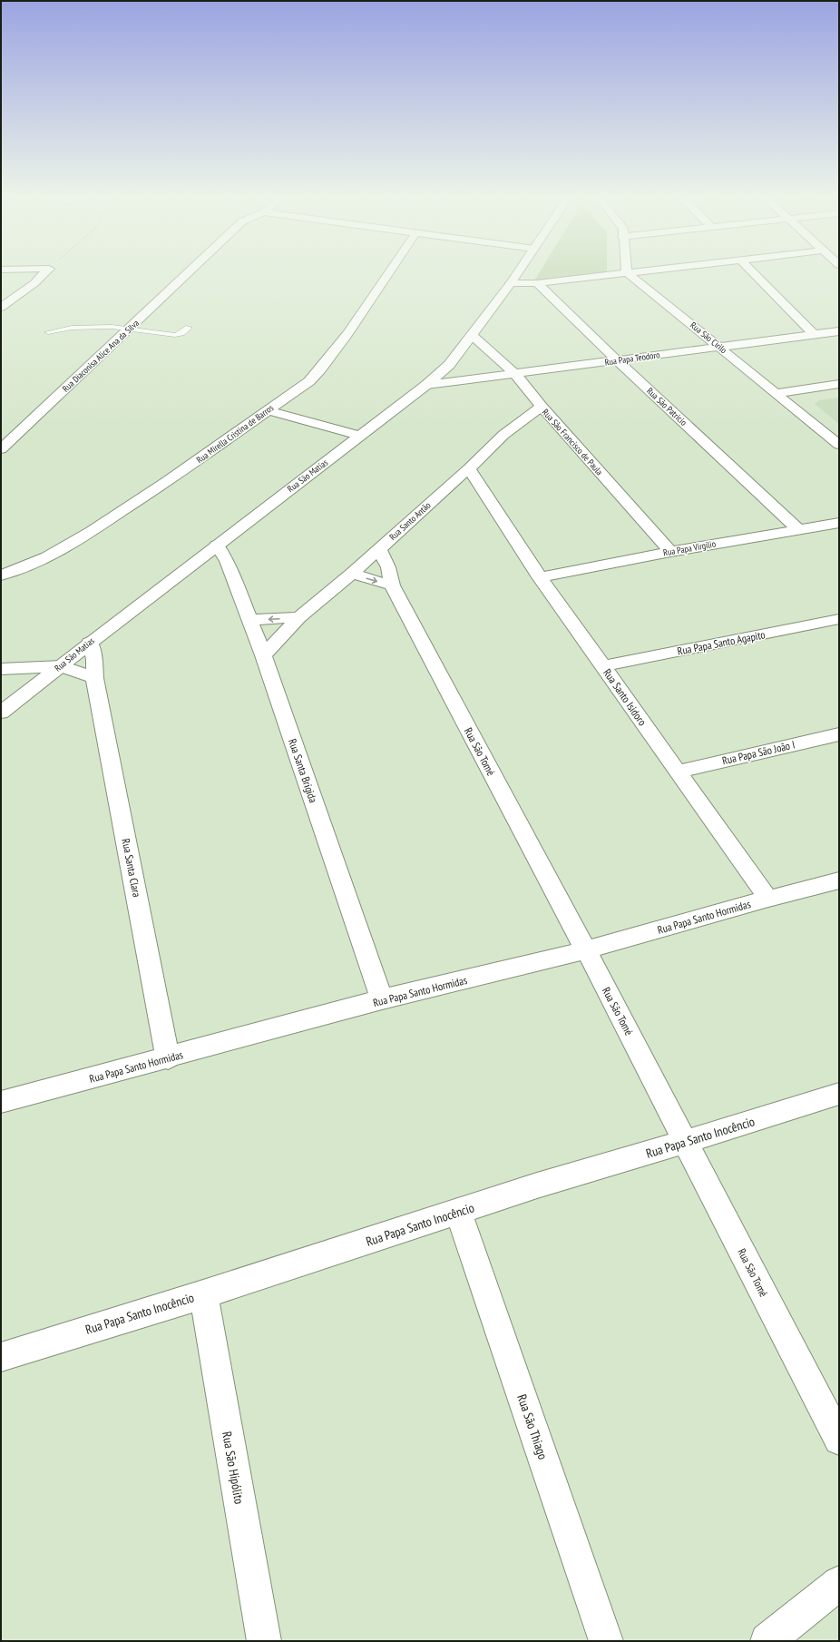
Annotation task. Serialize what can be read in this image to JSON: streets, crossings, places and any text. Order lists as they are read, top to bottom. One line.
{"streets":{"street":["Rua São Cirilo","Rua Diaconisa Alice Ana da Silva","Rua Papa Teodoro","Rua São Patricio","Rua Mirella Cristina de Barros","Rua São Francisco de Paula","Rua São Matias","Rua Santo Antão","Rua Papa Virgilio","Rua Papa Santo Agapito","Rua Santo Isidoro","Rua São Tomé","Rua Papa São João I","Rua Santa Brígida","Rua Santa Clara","Rua Papa Santo Hormidas","Rua Papa Santo Inocêncio","Rua São Thiago","Rua São Hipólito"]},"crossings":[["Rua São Cirilo","Rua Papa Teodoro"],["Rua Papa Teodoro","Rua São Patricio"],["Rua Papa Teodoro","Rua São Francisco de Paula"],["Rua Papa Teodoro","Rua São Matias"],["Rua São Patricio","Rua Papa Virgilio"],["Rua São Francisco de Paula","Rua São Matias"],["Rua São Francisco de Paula","Rua Santo Antão"],["Rua São Francisco de Paula","Rua Papa Virgilio"],["Rua São Matias","Rua Santa Brígida"],["Rua São Matias","Rua Santa Clara"],["Rua Santo Antão","Rua Santo Isidoro"],["Rua Santo Antão","Rua São Tomé"],["Rua Santo Antão","Rua Santa Brígida"],["Rua Papa Virgilio","Rua Santo Isidoro"],["Rua Papa Santo Agapito","Rua Santo Isidoro"],["Rua Santo Isidoro","Rua Papa São João I"],["Rua Santo Isidoro","Rua Papa Santo Hormidas"],["Rua São Tomé","Rua Papa Santo Hormidas"],["Rua São Tomé","Rua Papa Santo Inocêncio"],["Rua Santa Brígida","Rua Papa Santo Hormidas"],["Rua Santa Clara","Rua Papa Santo Hormidas"],["Rua Papa Santo Inocêncio","Rua São Thiago"],["Rua Papa Santo Inocêncio","Rua São Hipólito"]]}
